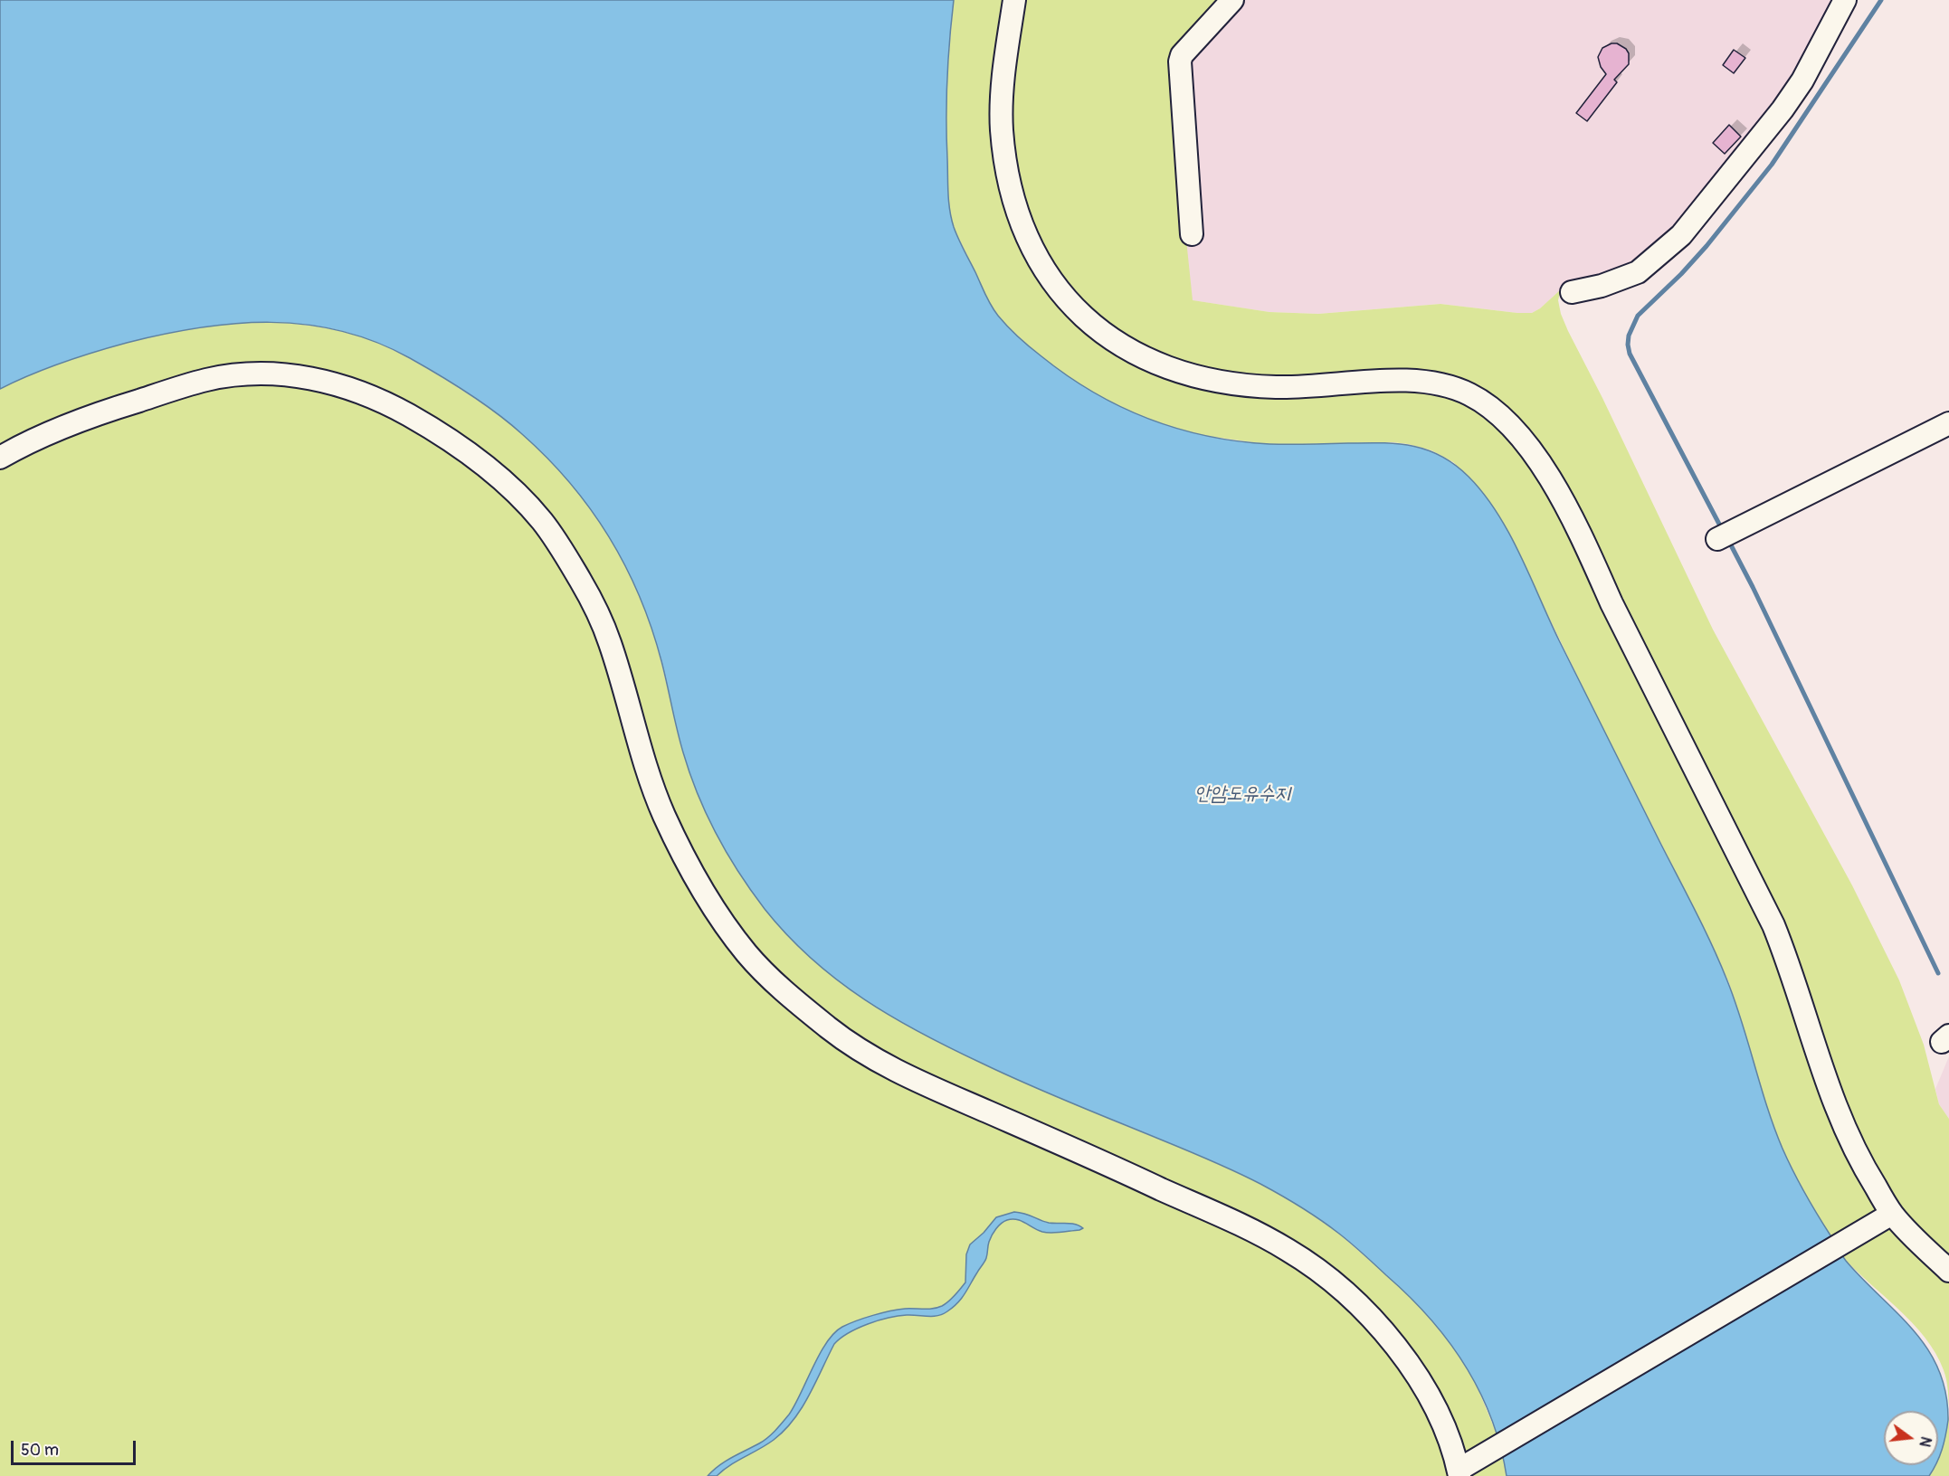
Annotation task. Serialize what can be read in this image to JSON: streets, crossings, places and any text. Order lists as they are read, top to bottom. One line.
{"water":["안암도유수지"],"scale_bar":"50 m","north":"right"}
